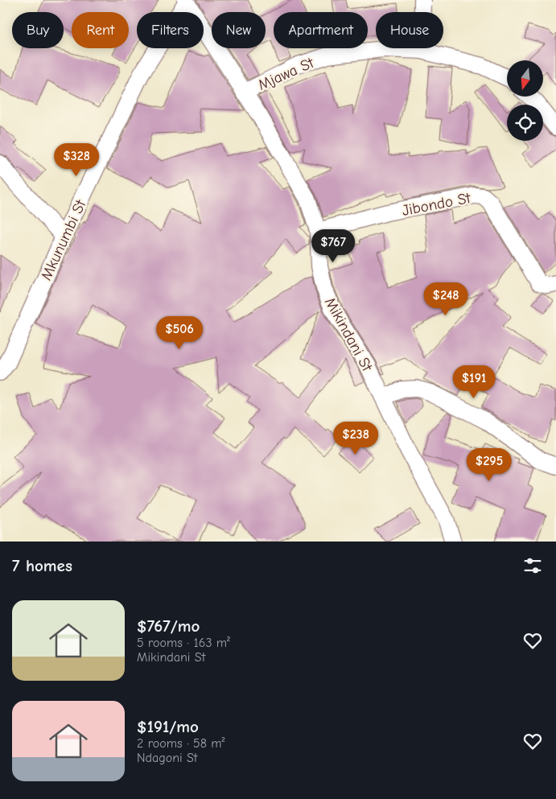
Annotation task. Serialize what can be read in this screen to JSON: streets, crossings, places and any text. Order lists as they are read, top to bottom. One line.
{"streets":{"street":["Mjawa St","Jibondo St","Mkunumbi St","Mikindani St"]},"crossings":[["Mjawa St","Mikindani St"],["Jibondo St","Mikindani St"],["Mkunumbi St","Mikindani St"]],"north":"bottom","page":{"chip":["Buy","Rent","Filters","New","Apartment","House"],"price":["$328","$767","$248","$506","$191","$238","$295"],"heading":"7 homes","list":[{"name":"$767/mo","note":"5 rooms · 163 m² · Mikindani St"},{"name":"$191/mo","note":"2 rooms · 58 m² · Ndagoni St"}]}}
